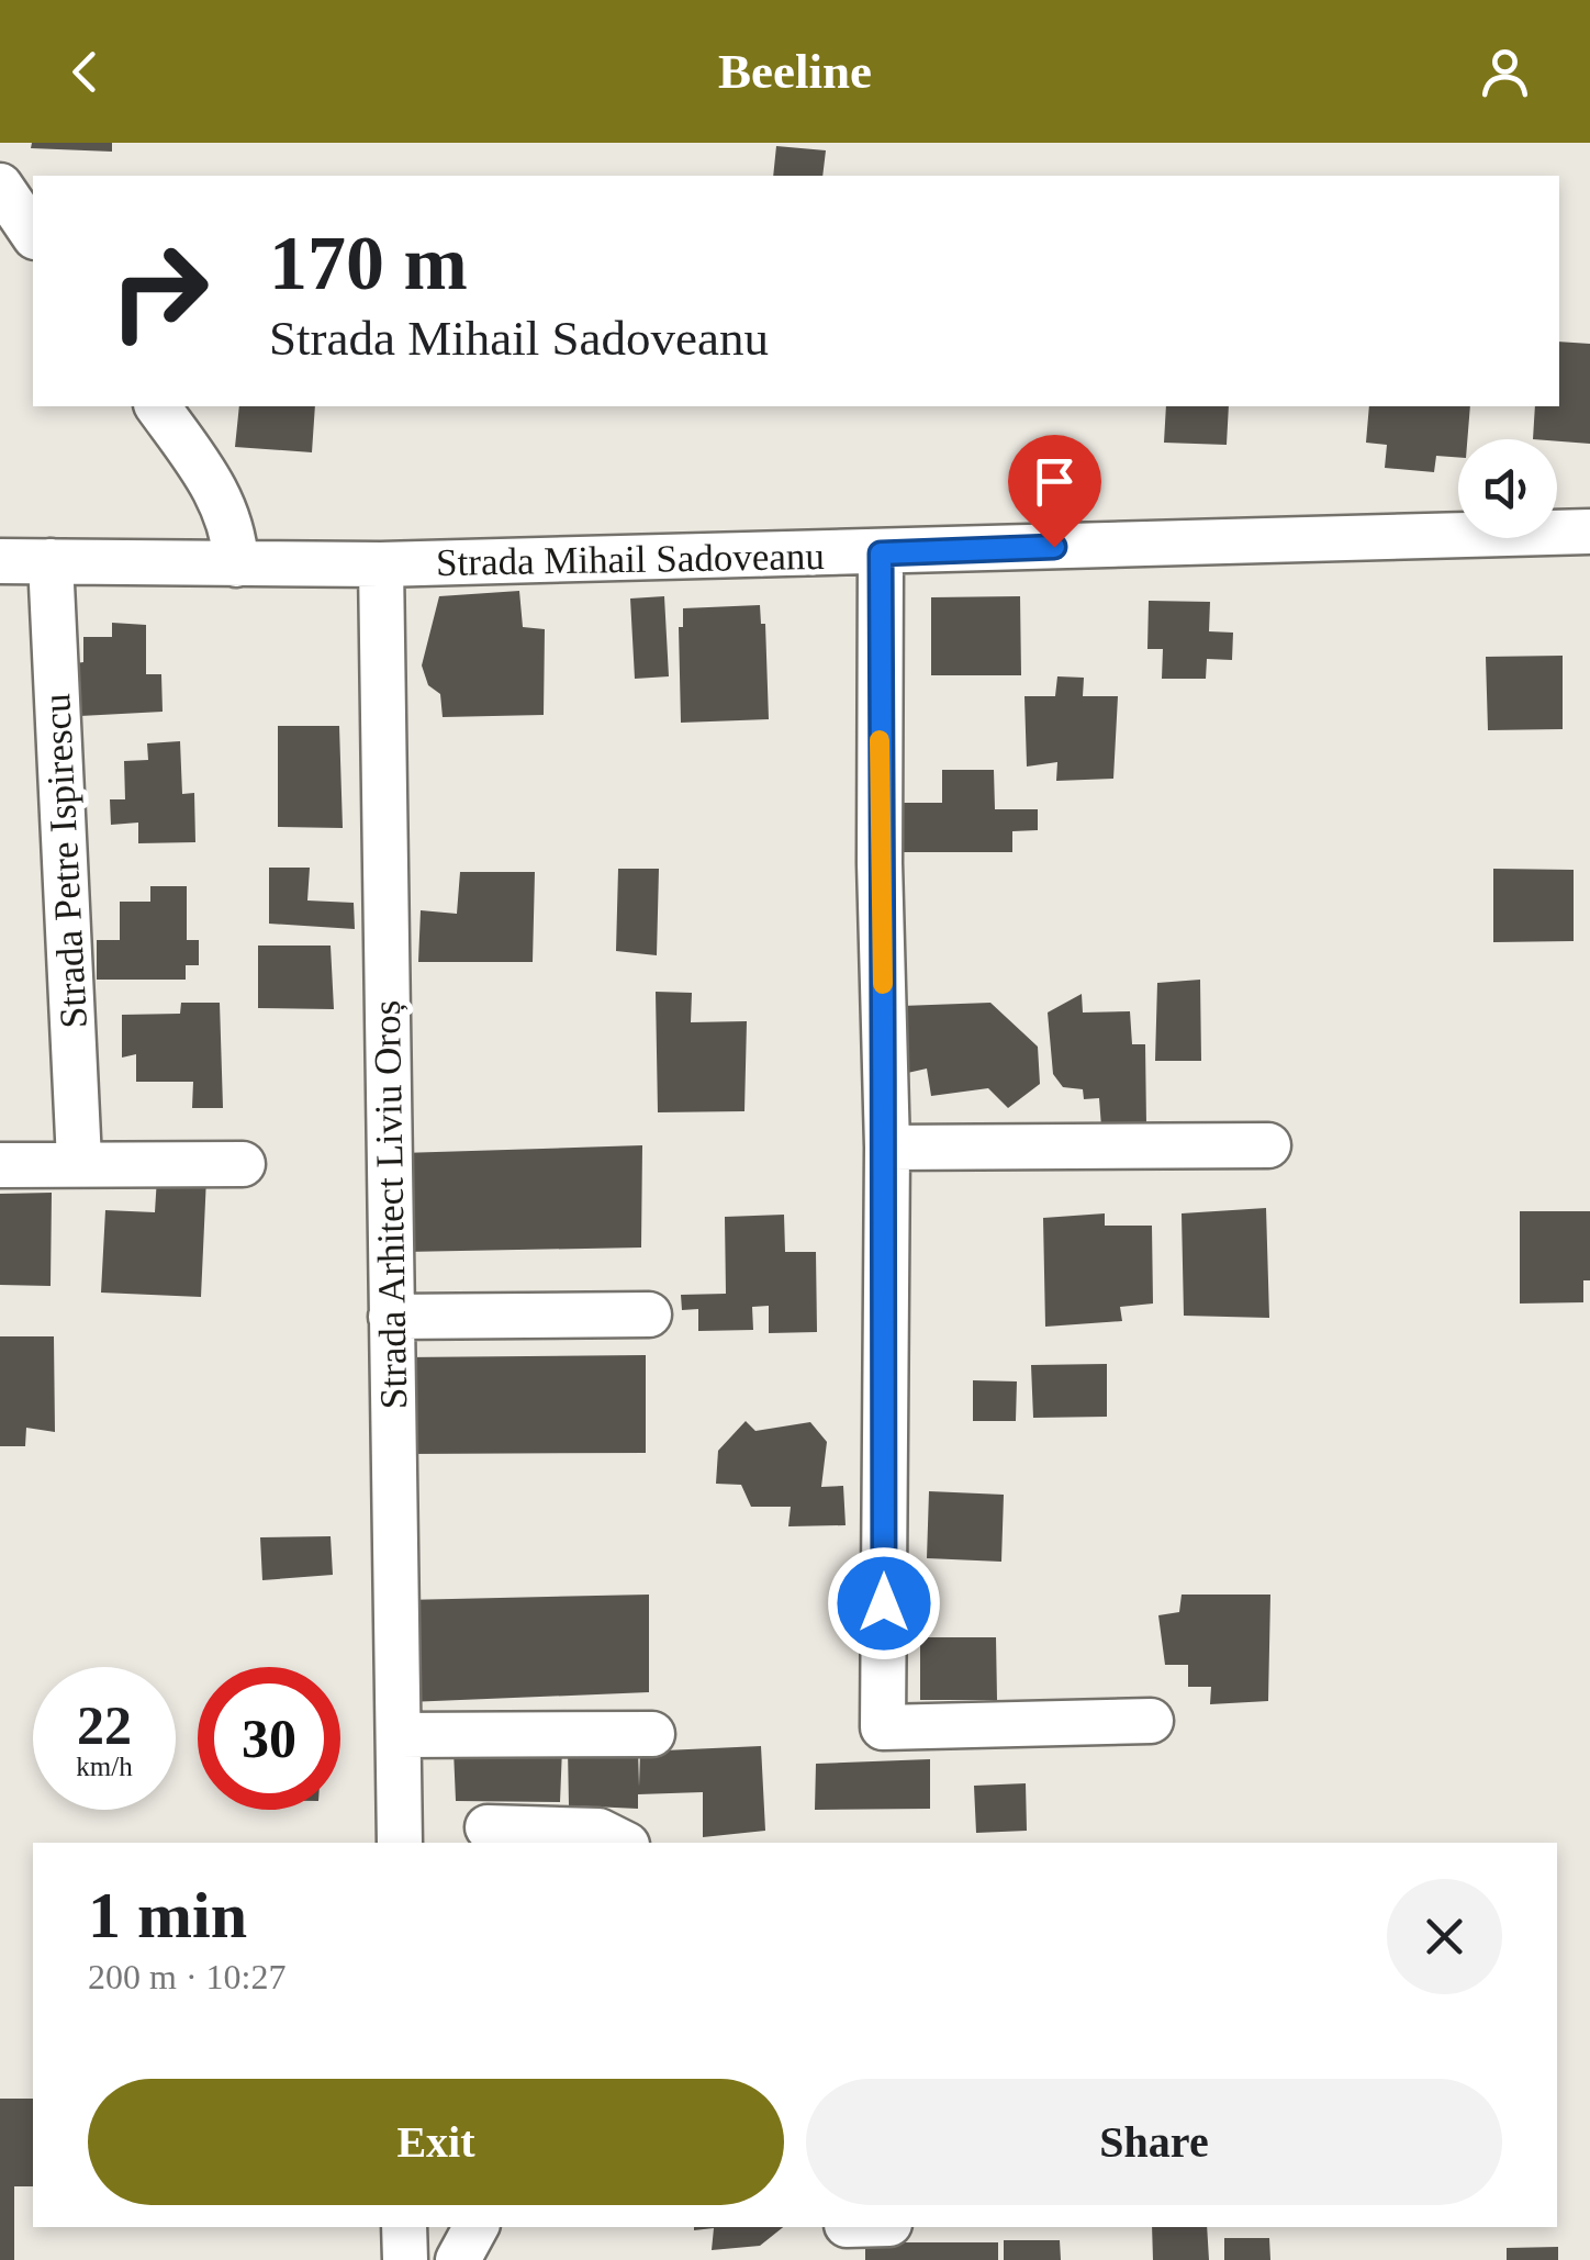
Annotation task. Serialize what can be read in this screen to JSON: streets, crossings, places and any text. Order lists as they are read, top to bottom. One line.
{"streets":{"street":["Strada Mihail Sadoveanu","Strada Petre Ispirescu","Strada Arhitect Liviu Oroș"]},"crossings":[["Strada Mihail Sadoveanu","Strada Petre Ispirescu"],["Strada Mihail Sadoveanu","Strada Arhitect Liviu Oroș"]],"page":{"header":"Beeline","turn":["170 m","Strada Mihail Sadoveanu"],"speed":"22 km/h","limit":"30","heading":["1 min","200 m · 10:27"],"buttons":["Exit","Share"]}}
